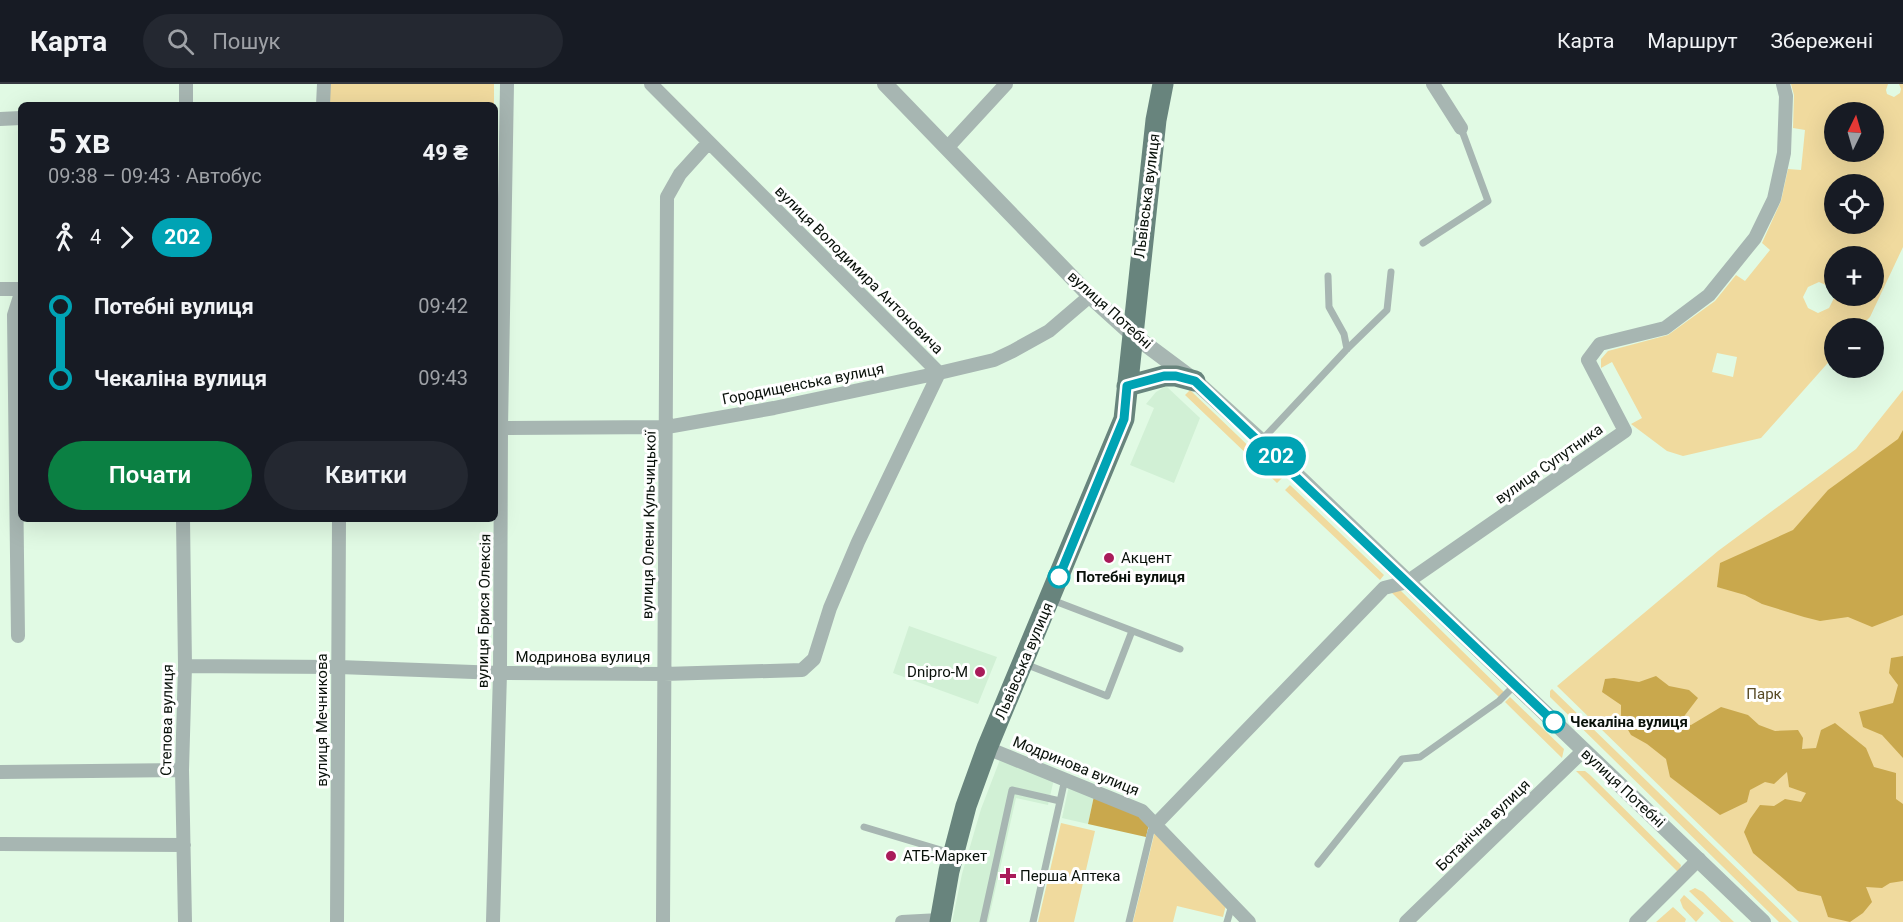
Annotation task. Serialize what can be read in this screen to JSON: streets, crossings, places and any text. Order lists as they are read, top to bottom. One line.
{"streets":{"main road":["Львівська вулиця"],"street":["вулиця Володимира Антоновича","вулиця Потебні","Городищенська вулиця","вулиця Супутника","вулиця Олени Кульчицької","вулиця Брися Олексія","Модринова вулиця","Степова вулиця","вулиця Мечникова","Ботанічна вулиця"]},"crossings":[["Львівська вулиця","вулиця Потебні"],["Львівська вулиця","Модринова вулиця"],["вулиця Володимира Антоновича","Городищенська вулиця"],["вулиця Володимира Антоновича","вулиця Олени Кульчицької"],["вулиця Володимира Антоновича","Модринова вулиця"],["вулиця Потебні","Городищенська вулиця"],["вулиця Потебні","вулиця Супутника"],["вулиця Потебні","Ботанічна вулиця"],["Городищенська вулиця","вулиця Олени Кульчицької"],["Городищенська вулиця","вулиця Брися Олексія"],["вулиця Супутника","Модринова вулиця"],["вулиця Олени Кульчицької","Модринова вулиця"],["вулиця Брися Олексія","Модринова вулиця"],["Модринова вулиця","Степова вулиця"],["Модринова вулиця","вулиця Мечникова"]],"parks":["Парк"],"places":{"other":["Акцент","Потебні вулиця","Dnipro-M","Чекаліна вулиця","АТБ-Маркет"],"health":["Перша Аптека"]},"lines":["bus line 202"],"north":"top","page":{"header":"Карта","search":"Пошук","nav":["Карта","Маршрут","Збережені"],"on_map":"202","map_buttons":["+","−"],"heading":["5 хв","09:38 – 09:43 · Автобус","49 ₴"],"legs":["4","202"],"list":[{"name":"Потебні вулиця","value":"09:42"},{"name":"Чекаліна вулиця","value":"09:43"}],"buttons":["Почати","Квитки"]}}
